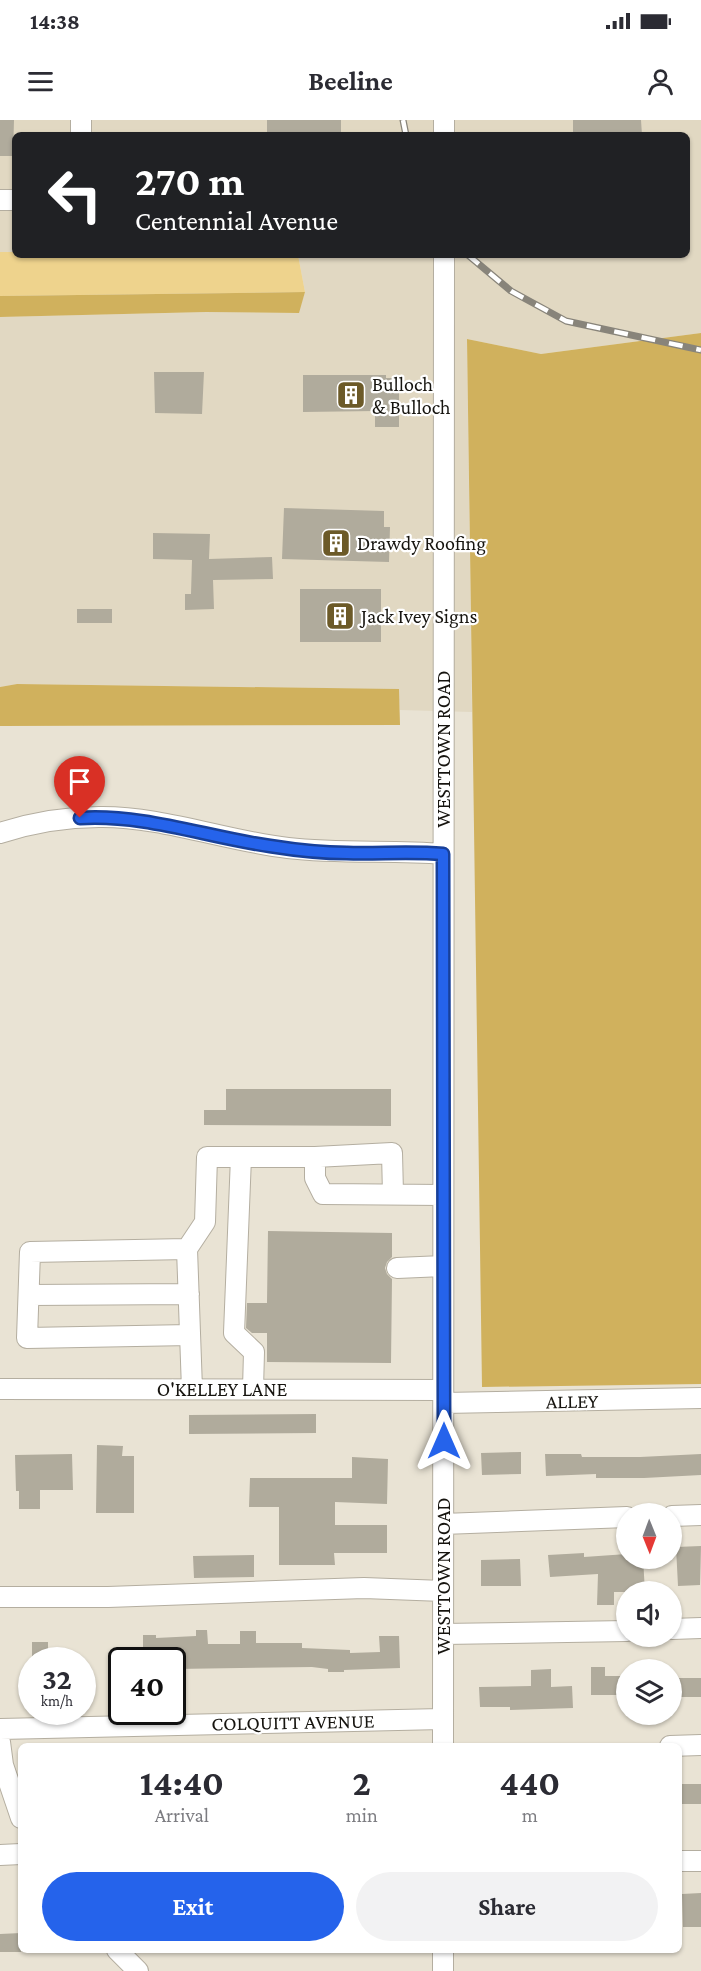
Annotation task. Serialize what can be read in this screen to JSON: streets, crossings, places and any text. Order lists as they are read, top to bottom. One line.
{"streets":{"street":["WESTTOWN ROAD","O'KELLEY LANE","ALLEY","COLQUITT AVENUE"]},"crossings":[["WESTTOWN ROAD","O'KELLEY LANE"],["WESTTOWN ROAD","ALLEY"],["WESTTOWN ROAD","COLQUITT AVENUE"],["O'KELLEY LANE","ALLEY"]],"places":{"building":["Bulloch & Bulloch","Drawdy Roofing","Jack Ivey Signs"]},"north":"bottom","page":{"status":"14:38","header":"Beeline","turn":["270 m","Centennial Avenue"],"speed":"32 km/h","limit":"40","eta":["14:40","Arrival","2","min","440","m"],"buttons":["Exit","Share"]}}
